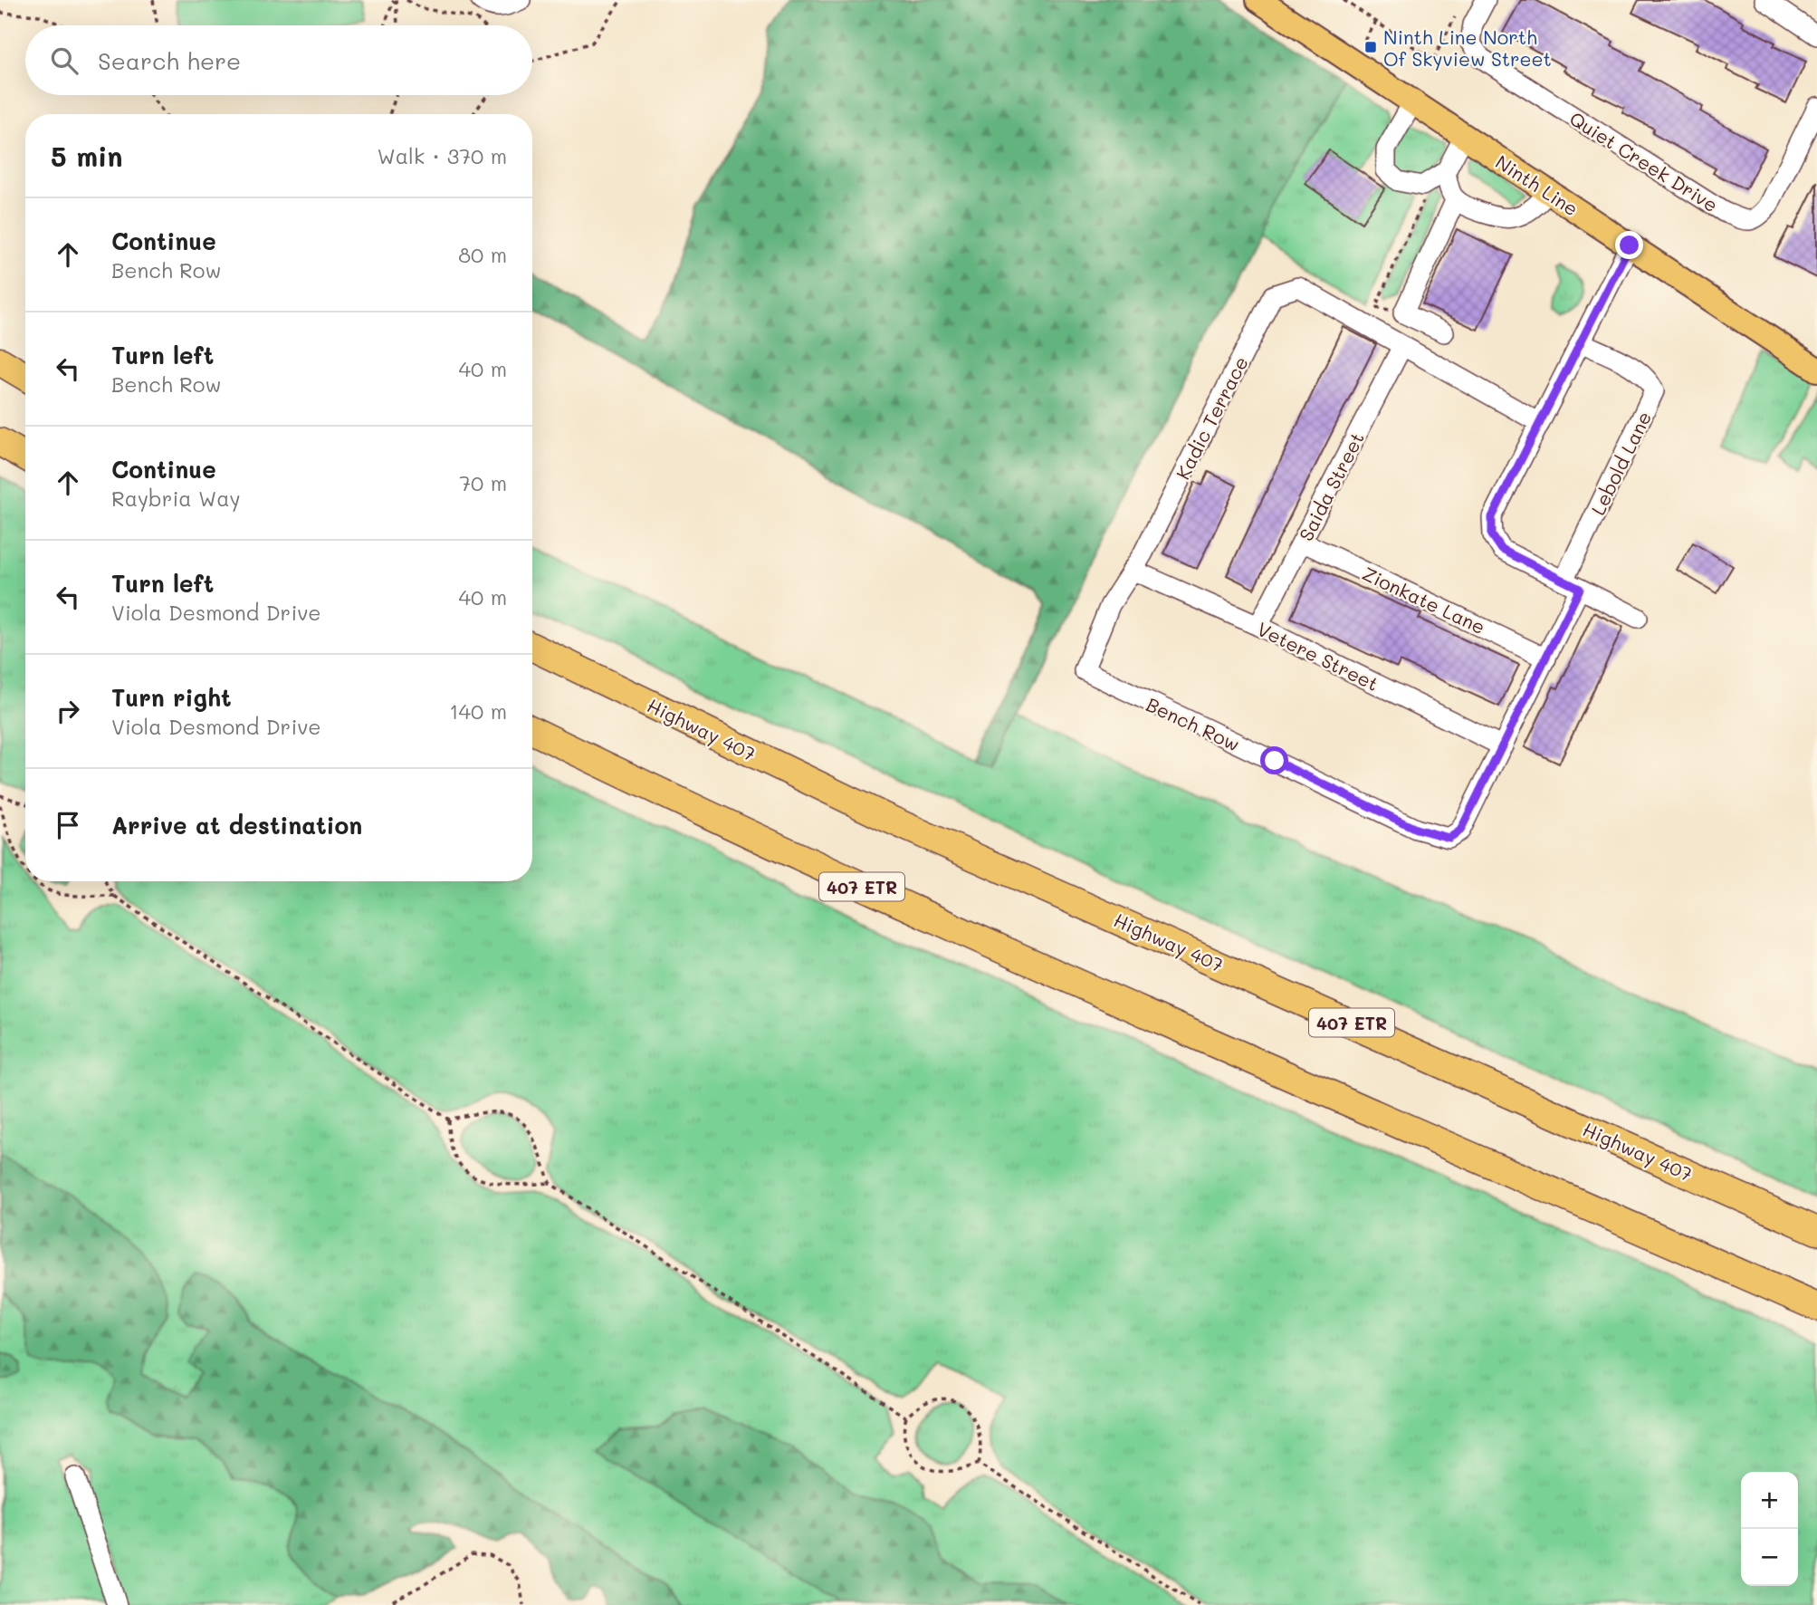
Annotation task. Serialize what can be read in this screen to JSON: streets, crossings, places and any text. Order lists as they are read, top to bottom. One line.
{"streets":{"highway":["Highway 407","407 ETR"],"main road":["Ninth Line"],"street":["Quiet Creek Drive","Kadic Terrace","Lebold Lane","Saida Street","Zionkate Lane","Vetere Street","Bench Row"]},"crossings":[["Kadic Terrace","Saida Street"],["Kadic Terrace","Vetere Street"],["Kadic Terrace","Bench Row"],["Lebold Lane","Bench Row"],["Saida Street","Zionkate Lane"],["Saida Street","Vetere Street"],["Zionkate Lane","Bench Row"],["Vetere Street","Bench Row"]],"places":{"transit":["Ninth Line North Of Skyview Street"]},"page":{"search":"Search here","heading":["5 min","Walk · 370 m"],"list":[["Continue","Bench Row","80 m"],["Turn left","Bench Row","40 m"],["Continue","Raybria Way","70 m"],["Turn left","Viola Desmond Drive","40 m"],["Turn right","Viola Desmond Drive","140 m"],"Arrive at destination"],"map_buttons":["+","−"]}}
